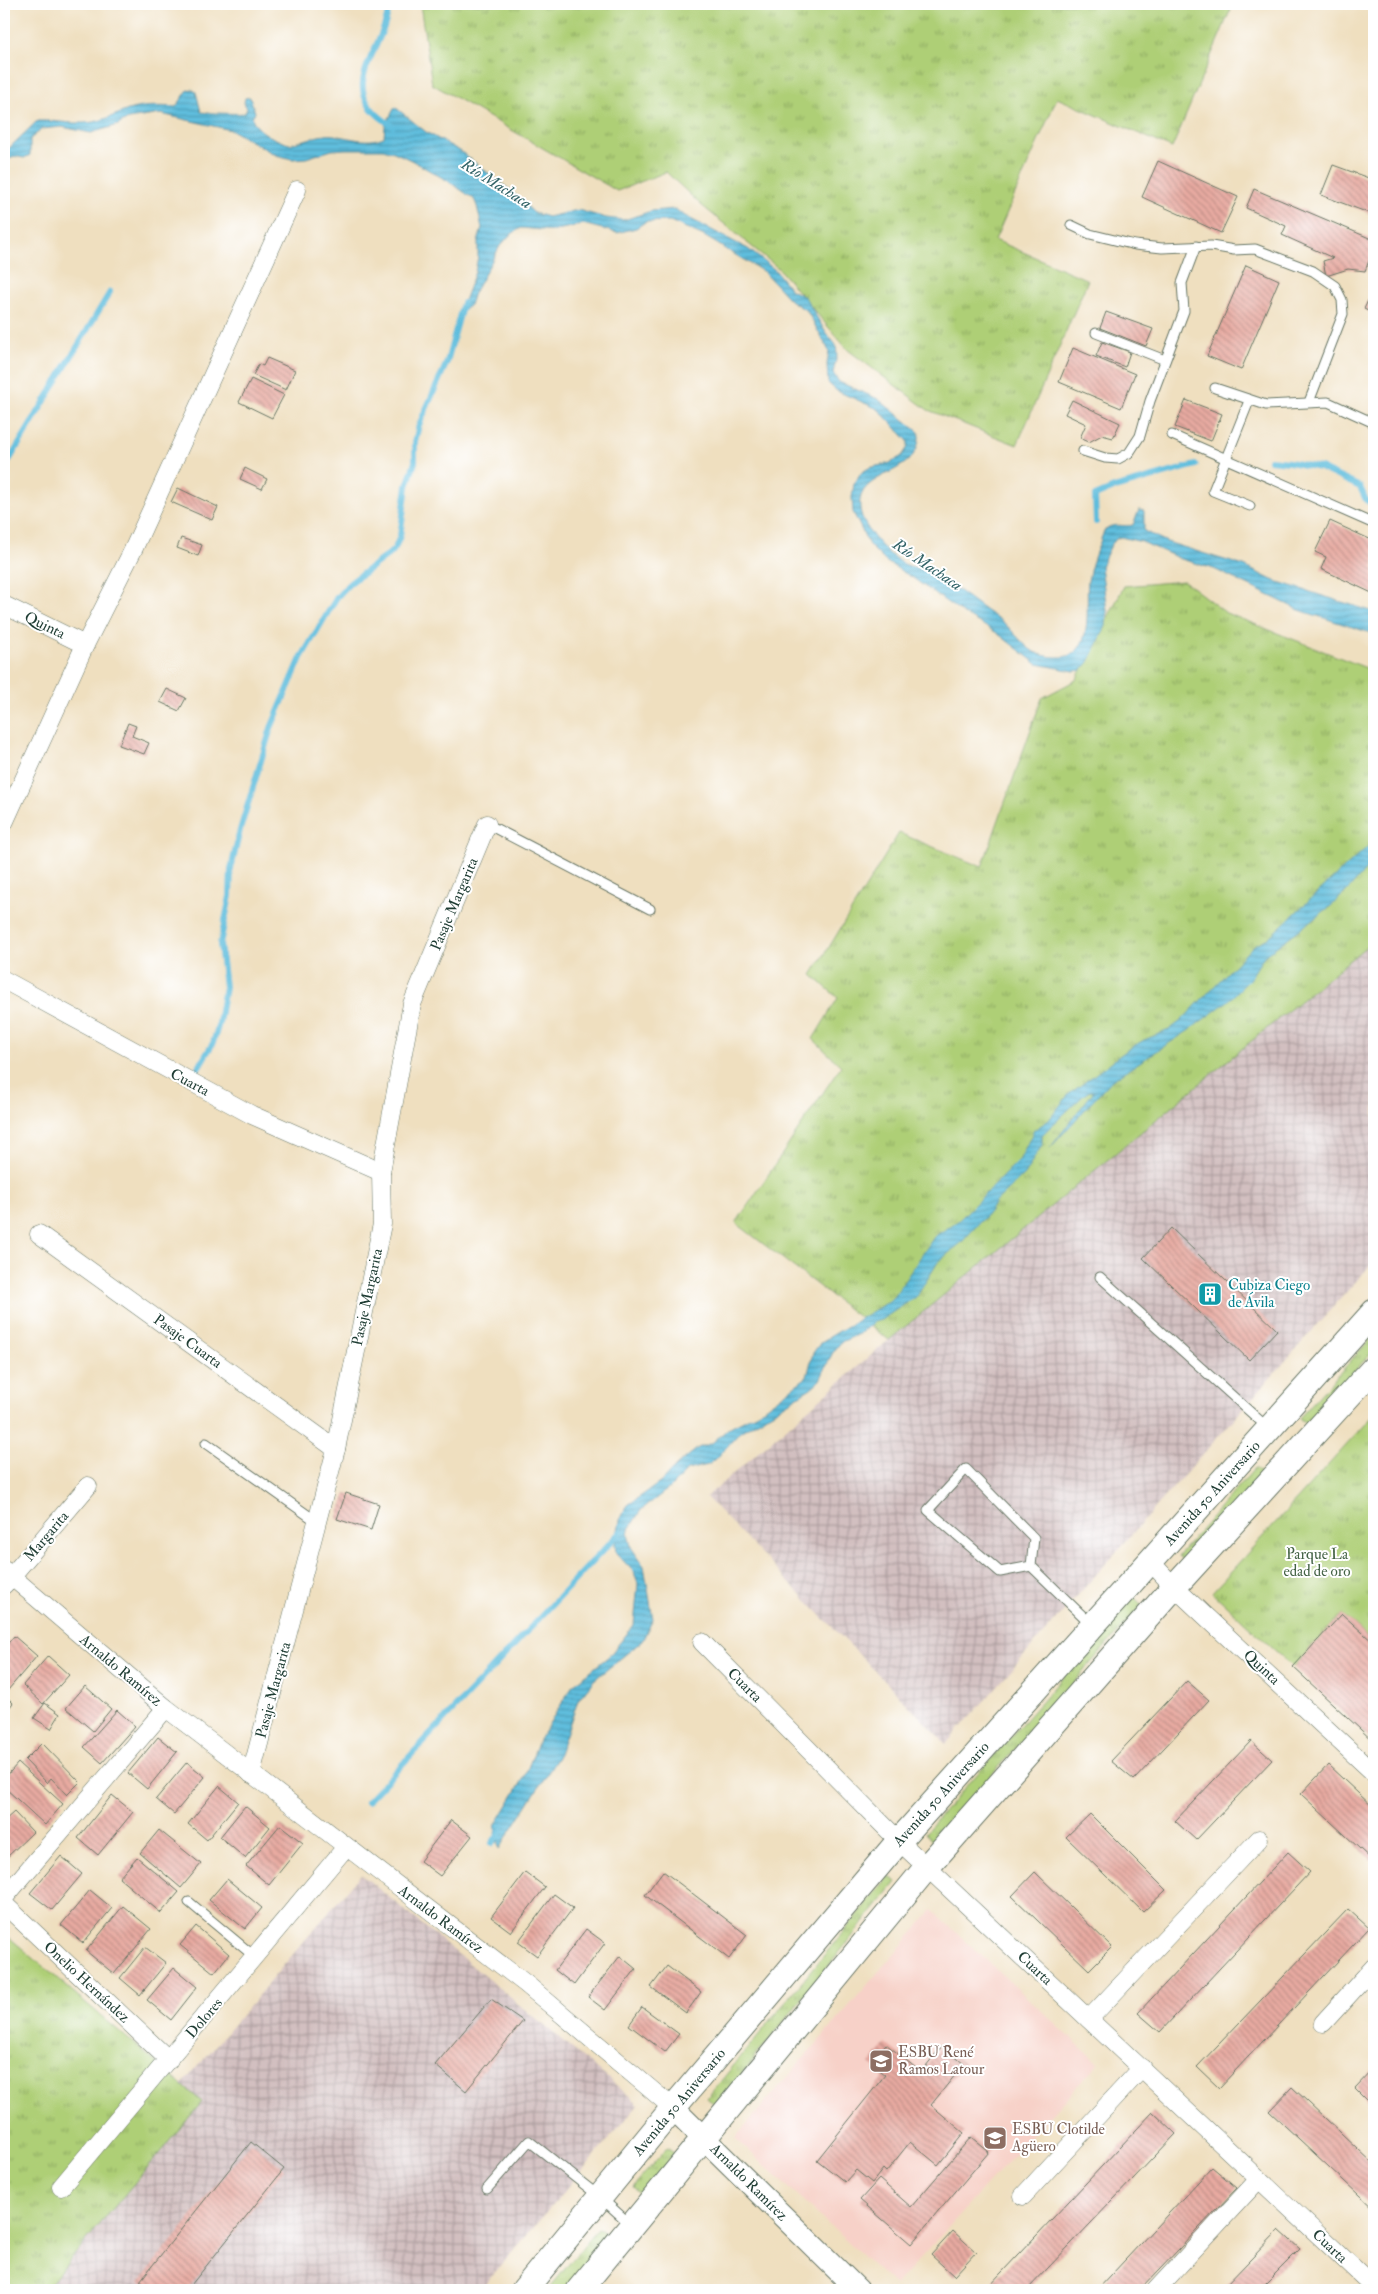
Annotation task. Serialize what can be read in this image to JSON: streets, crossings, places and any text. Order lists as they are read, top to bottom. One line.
{"streets":{"main road":["Avenida 50 Aniversario"],"street":["Quinta","Pasaje Margarita","Cuarta","Pasaje Cuarta","Margarita","Arnaldo Ramírez","Onelio Hernández","Dolores"]},"crossings":[["Quinta","Avenida 50 Aniversario"],["Pasaje Margarita","Cuarta"],["Pasaje Margarita","Pasaje Cuarta"],["Pasaje Margarita","Arnaldo Ramírez"],["Cuarta","Avenida 50 Aniversario"],["Avenida 50 Aniversario","Arnaldo Ramírez"],["Margarita","Arnaldo Ramírez"],["Arnaldo Ramírez","Dolores"],["Onelio Hernández","Dolores"]],"water":["Río Machaca"],"parks":["Parque La edad de oro"],"places":{"building":["Cubiza Ciego de Ávila"],"school or university":["ESBU René Ramos Latour","ESBU Clotilde Agüero"]}}
